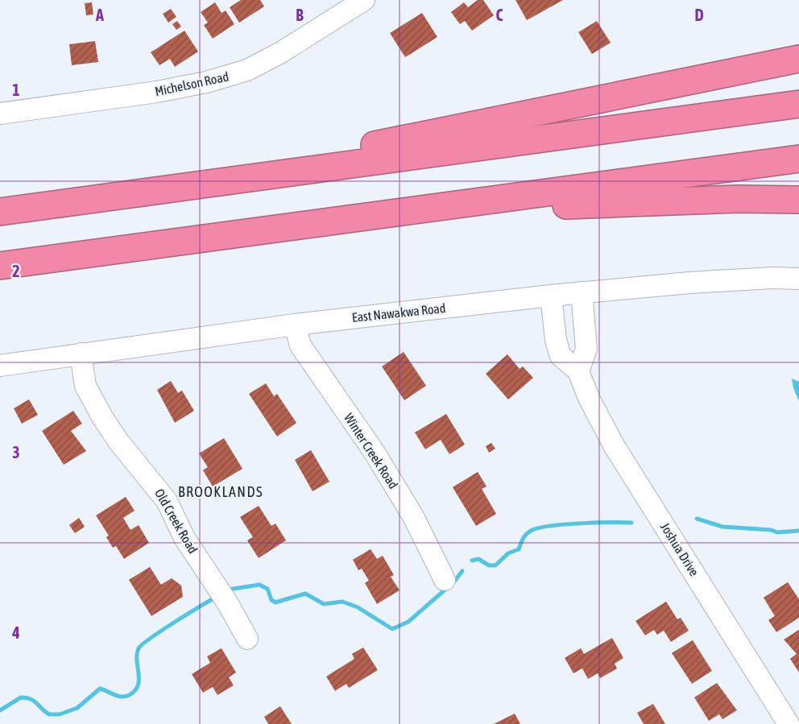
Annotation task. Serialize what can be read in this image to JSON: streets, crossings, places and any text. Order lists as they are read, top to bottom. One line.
{"streets":{"street":["Michelson Road","East Nawakwa Road","Winter Creek Road","Old Creek Road","Joshua Drive"]},"crossings":[["East Nawakwa Road","Winter Creek Road"],["East Nawakwa Road","Old Creek Road"],["East Nawakwa Road","Joshua Drive"]],"districts":["BROOKLANDS"],"grid":{"columns":["A","B","C","D"],"rows":["1","2","3","4"]}}
